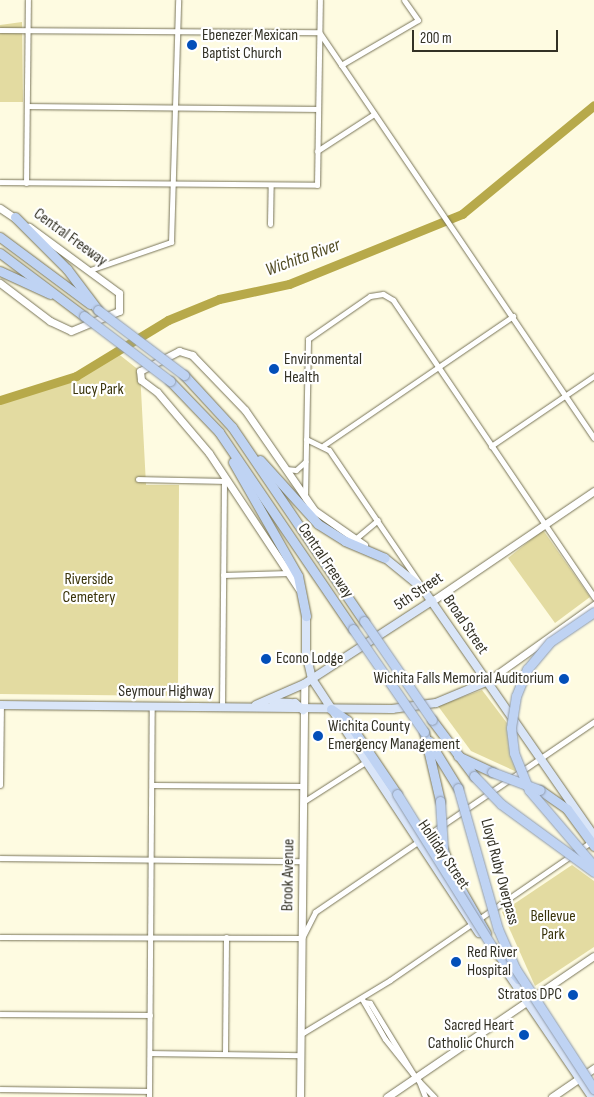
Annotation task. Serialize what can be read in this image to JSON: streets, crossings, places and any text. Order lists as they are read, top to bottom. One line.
{"streets":{"highway":["Central Freeway","Lloyd Ruby Overpass"],"main road":["5th Street","Broad Street","Seymour Highway","Holliday Street","Brook Avenue"]},"crossings":[["Central Freeway","Holliday Street"],["Central Freeway","Lloyd Ruby Overpass"],["5th Street","Broad Street"],["5th Street","Seymour Highway"],["5th Street","Holliday Street"],["5th Street","Brook Avenue"],["Broad Street","Seymour Highway"],["Seymour Highway","Holliday Street"],["Seymour Highway","Brook Avenue"],["Holliday Street","Brook Avenue"]],"water":["Wichita River"],"parks":["Lucy Park","Riverside Cemetery","Bellevue Park"],"places":["Ebenezer Mexican Baptist Church","Environmental Health","Econo Lodge","Wichita Falls Memorial Auditorium","Wichita County Emergency Management","Red River Hospital","Stratos DPC","Sacred Heart Catholic Church"],"scale_bar":"200 m"}
